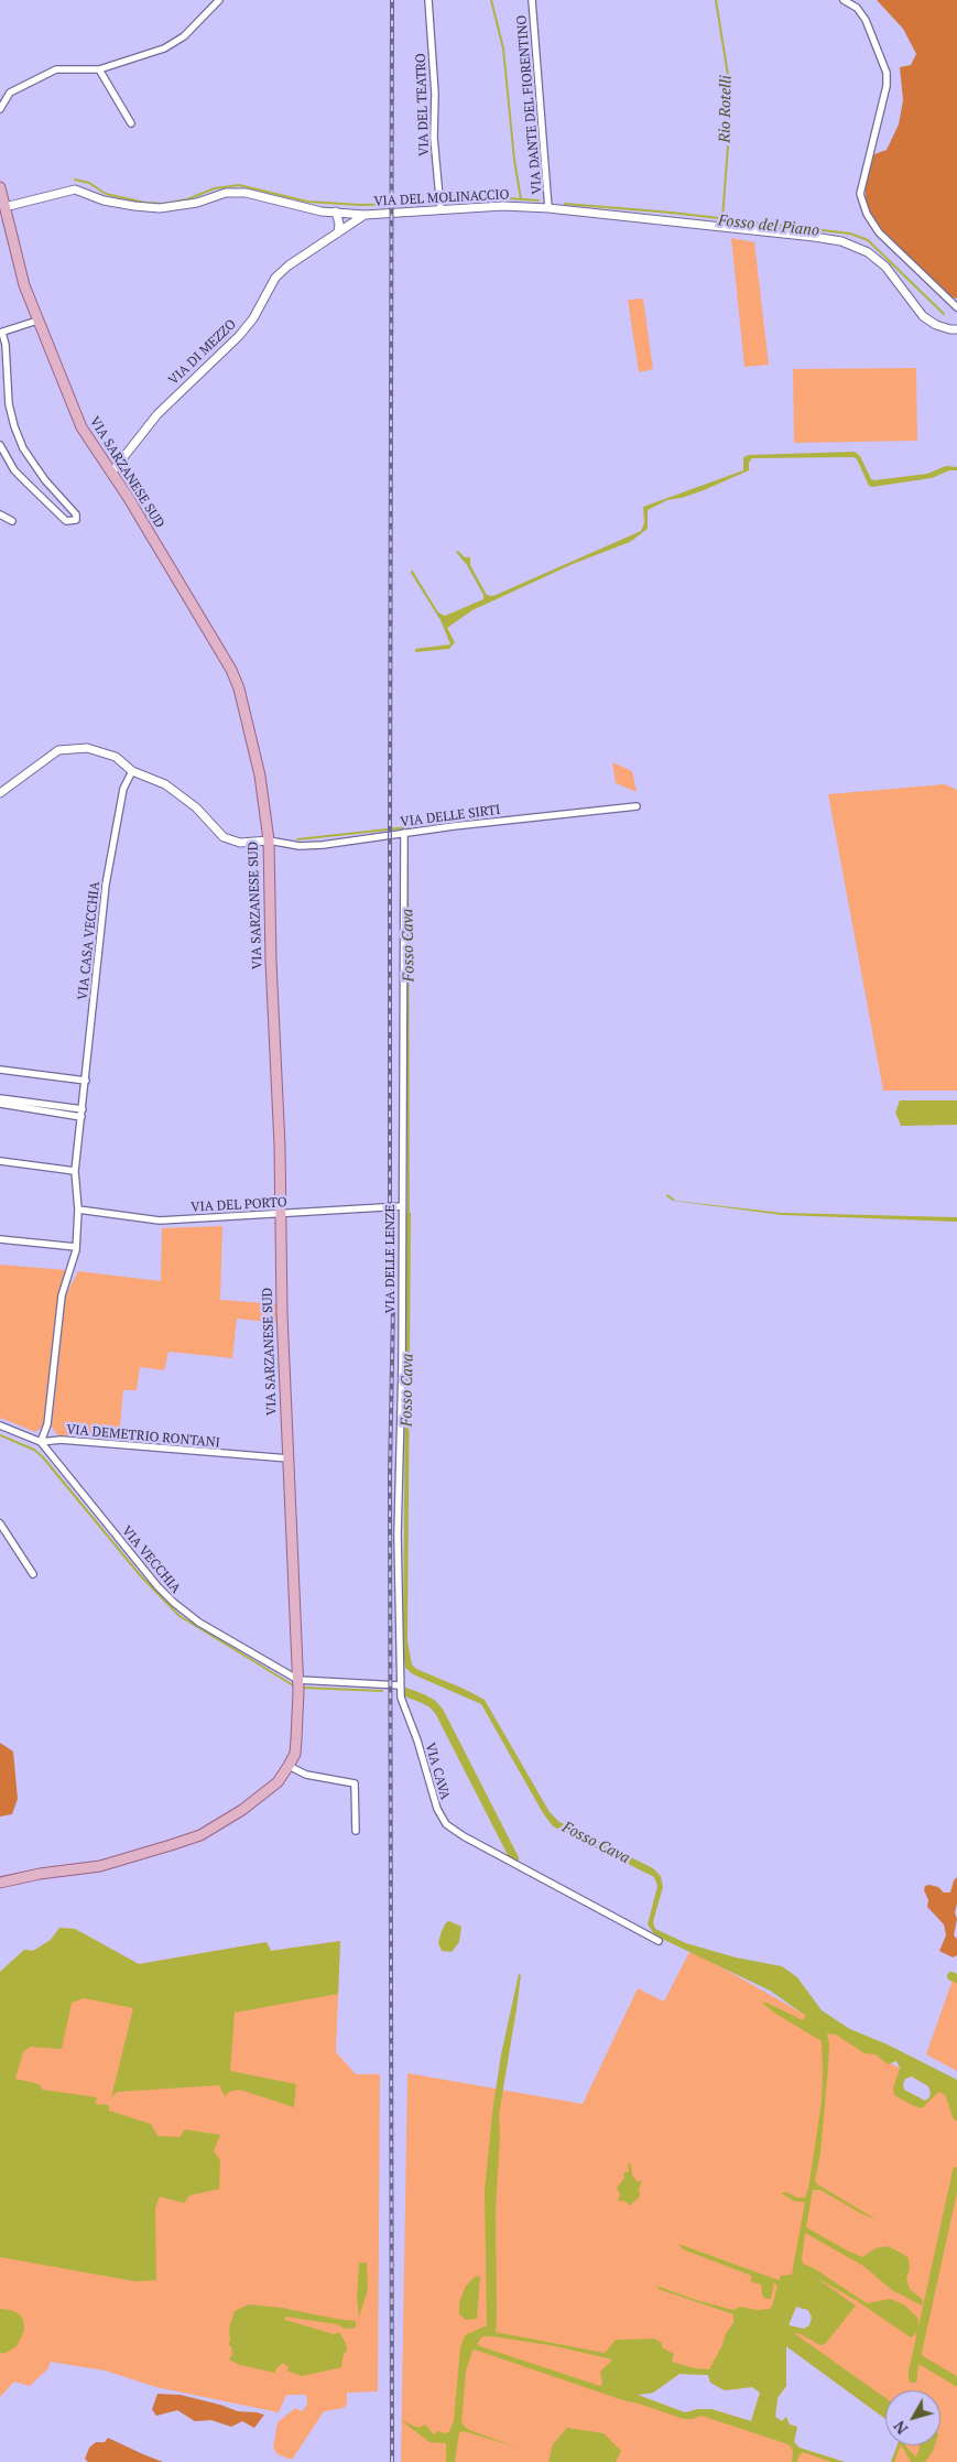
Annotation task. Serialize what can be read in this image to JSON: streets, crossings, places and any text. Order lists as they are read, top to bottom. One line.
{"streets":{"main road":["VIA SARZANESE SUD"],"street":["VIA DEL TEATRO","VIA DANTE DEL FIORENTINO","VIA DEL MOLINACCIO","VIA DI MEZZO","VIA DELLE SIRTI","VIA CASA VECCHIA","VIA DEL PORTO","VIA DELLE LENZE","VIA DEMETRIO RONTANI","VIA VECCHIA","VIA CAVA"]},"crossings":[["VIA DEL TEATRO","VIA DEL MOLINACCIO"],["VIA DANTE DEL FIORENTINO","VIA DEL MOLINACCIO"],["VIA DEL MOLINACCIO","VIA DI MEZZO"],["VIA DEL MOLINACCIO","VIA SARZANESE SUD"],["VIA DI MEZZO","VIA SARZANESE SUD"],["VIA SARZANESE SUD","VIA DELLE SIRTI"],["VIA SARZANESE SUD","VIA DEL PORTO"],["VIA SARZANESE SUD","VIA DEMETRIO RONTANI"],["VIA SARZANESE SUD","VIA VECCHIA"],["VIA DELLE SIRTI","VIA DELLE LENZE"],["VIA CASA VECCHIA","VIA DEL PORTO"],["VIA CASA VECCHIA","VIA DEMETRIO RONTANI"],["VIA CASA VECCHIA","VIA VECCHIA"],["VIA DEL PORTO","VIA DELLE LENZE"],["VIA DELLE LENZE","VIA CAVA"],["VIA DEMETRIO RONTANI","VIA VECCHIA"]],"water":["Rio Rotelli","Fosso del Piano","Fosso Cava"],"north":"bottom left"}
